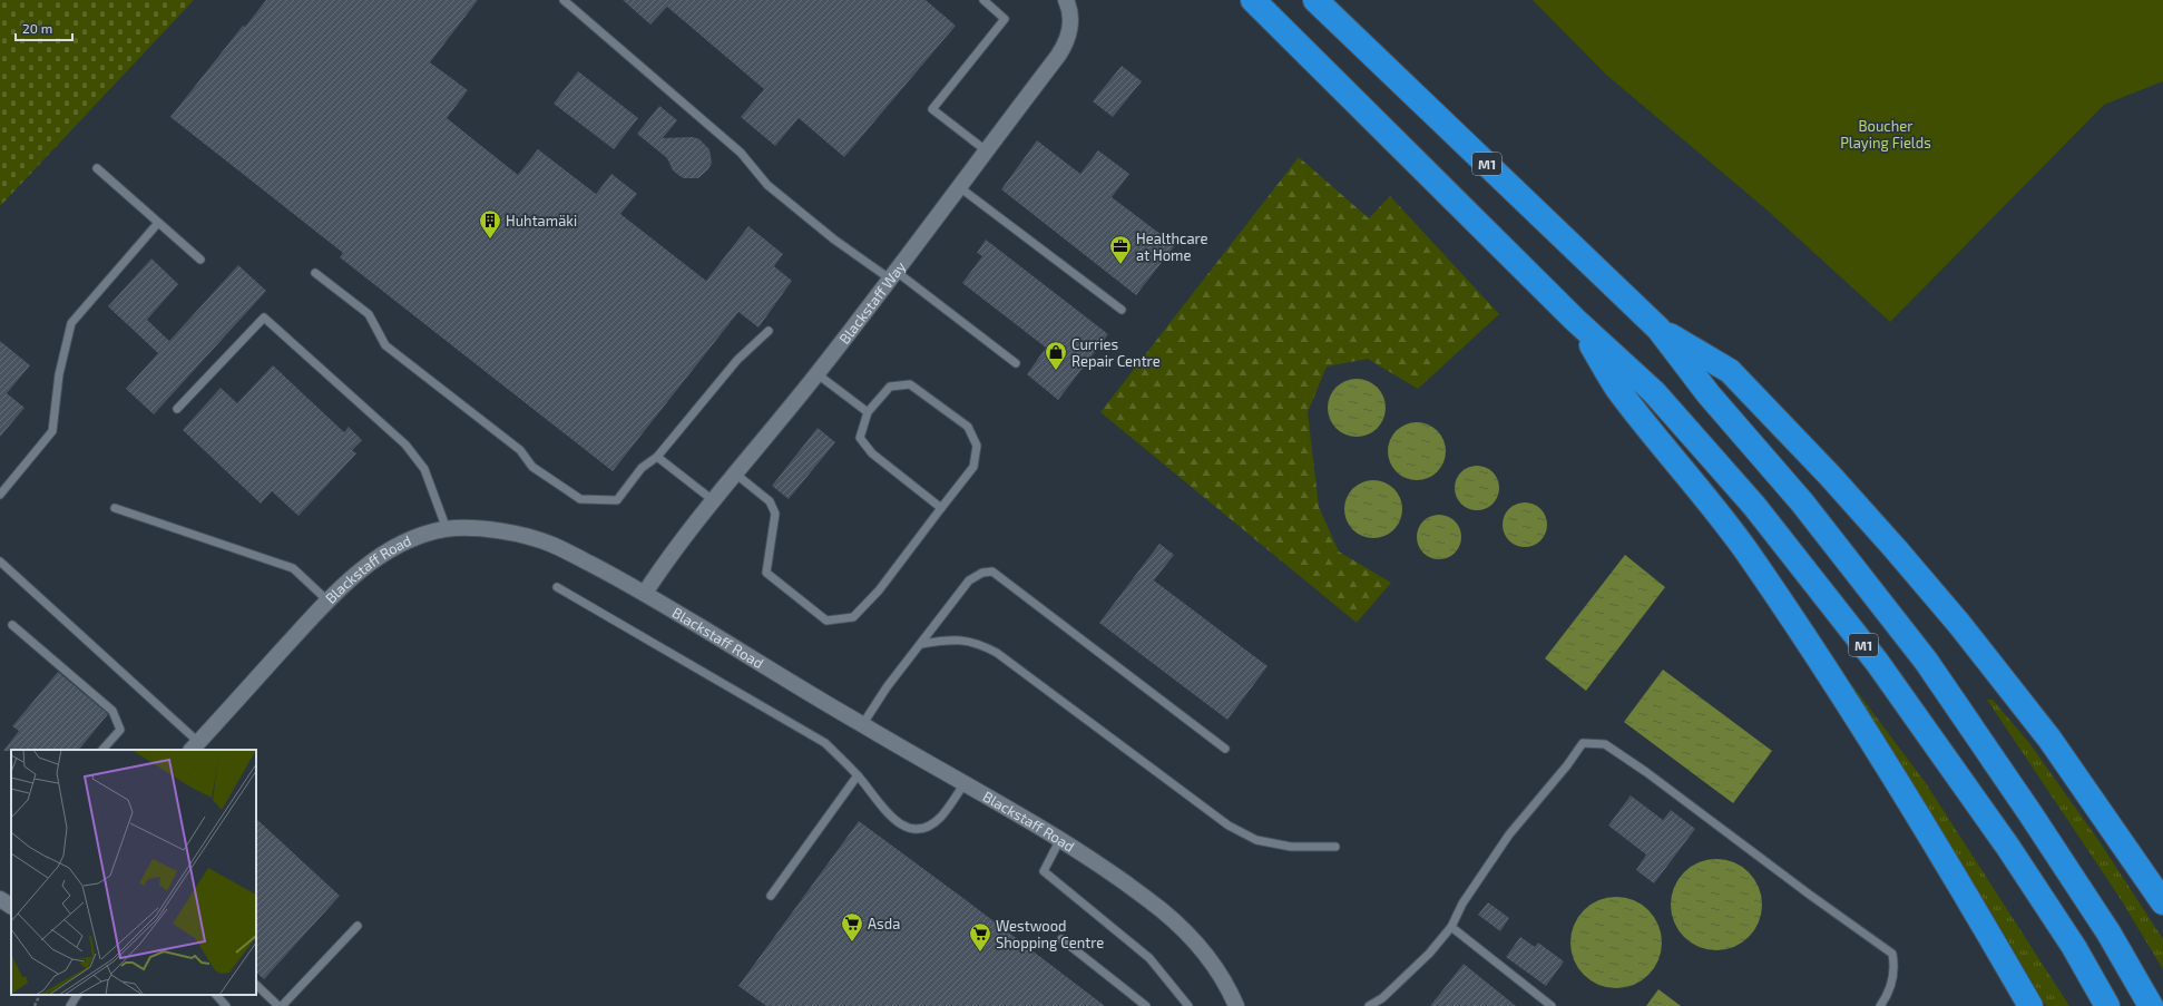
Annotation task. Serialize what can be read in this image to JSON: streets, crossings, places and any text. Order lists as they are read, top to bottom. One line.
{"streets":{"highway":["M1"],"street":["Blackstaff Way","Blackstaff Road"]},"crossings":[["Blackstaff Way","Blackstaff Road"]],"parks":["Boucher Playing Fields"],"places":{"building":["Huhtamäki"],"office":["Healthcare at Home"],"shop":["Curries Repair Centre"],"supermarket":["Asda","Westwood Shopping Centre"]},"scale_bar":"20 m"}
